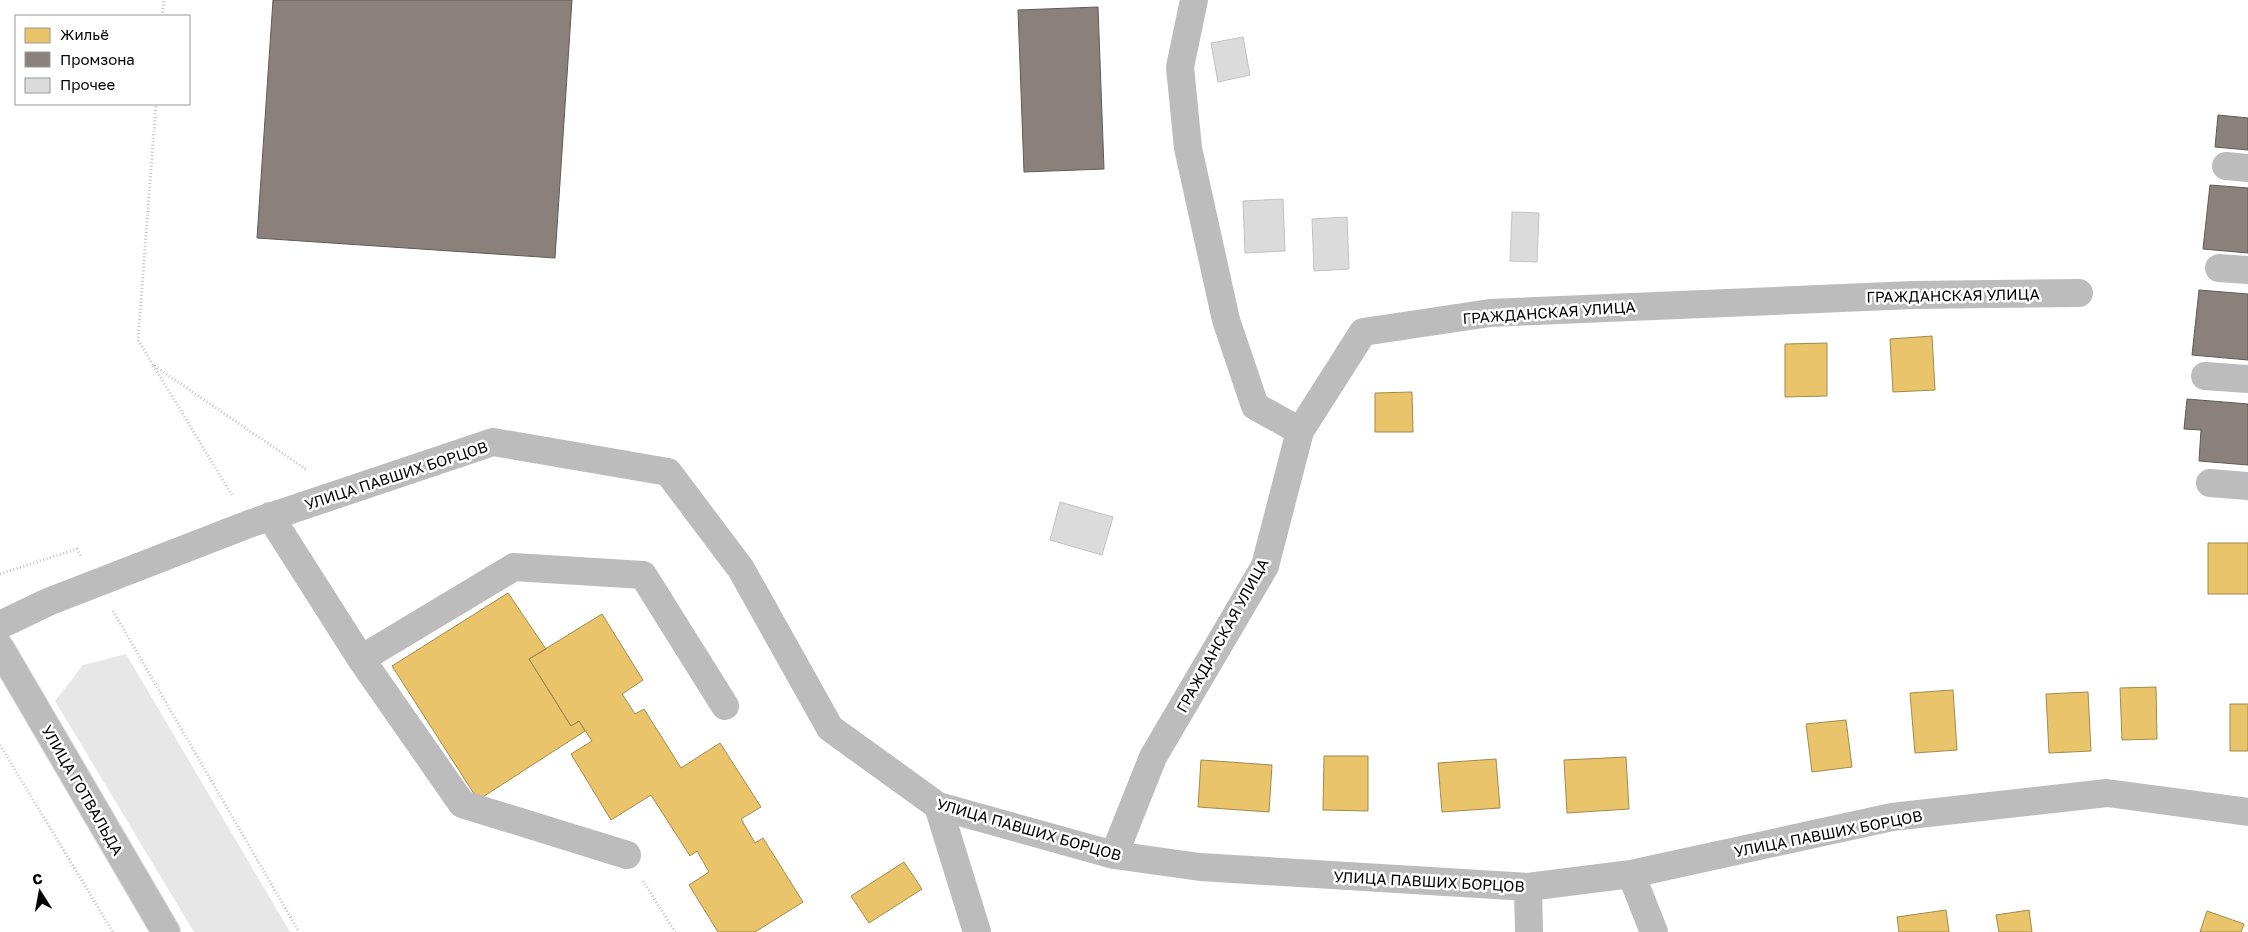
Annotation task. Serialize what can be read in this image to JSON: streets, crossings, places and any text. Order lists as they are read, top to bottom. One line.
{"streets":{"street":["ГРАЖДАНСКАЯ УЛИЦА","УЛИЦА ПАВШИХ БОРЦОВ","УЛИЦА ГОТВАЛЬДА"]},"crossings":[["ГРАЖДАНСКАЯ УЛИЦА","УЛИЦА ПАВШИХ БОРЦОВ"]],"legend":["Жильё","Промзона","Прочее"],"north":"top"}
